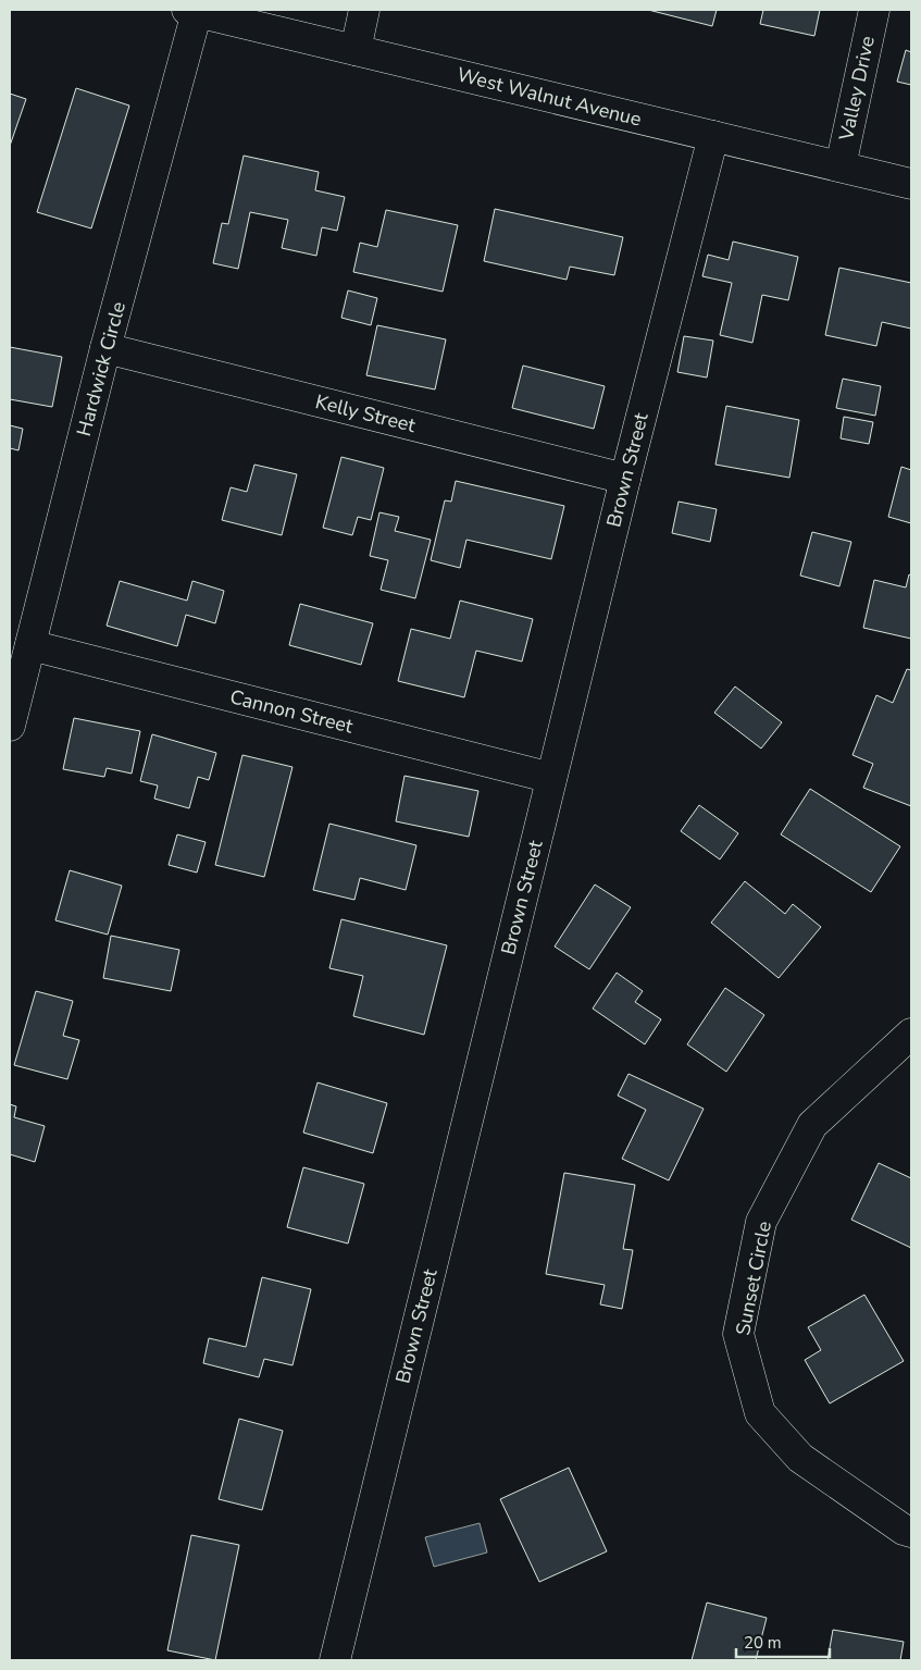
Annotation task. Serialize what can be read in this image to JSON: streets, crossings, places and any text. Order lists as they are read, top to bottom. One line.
{"streets":{"street":["Valley Drive","West Walnut Avenue","Hardwick Circle","Kelly Street","Brown Street","Cannon Street","Sunset Circle"]},"crossings":[["Valley Drive","West Walnut Avenue"],["West Walnut Avenue","Hardwick Circle"],["West Walnut Avenue","Brown Street"],["Hardwick Circle","Kelly Street"],["Hardwick Circle","Cannon Street"],["Kelly Street","Brown Street"],["Brown Street","Cannon Street"]],"scale_bar":"20 m"}
